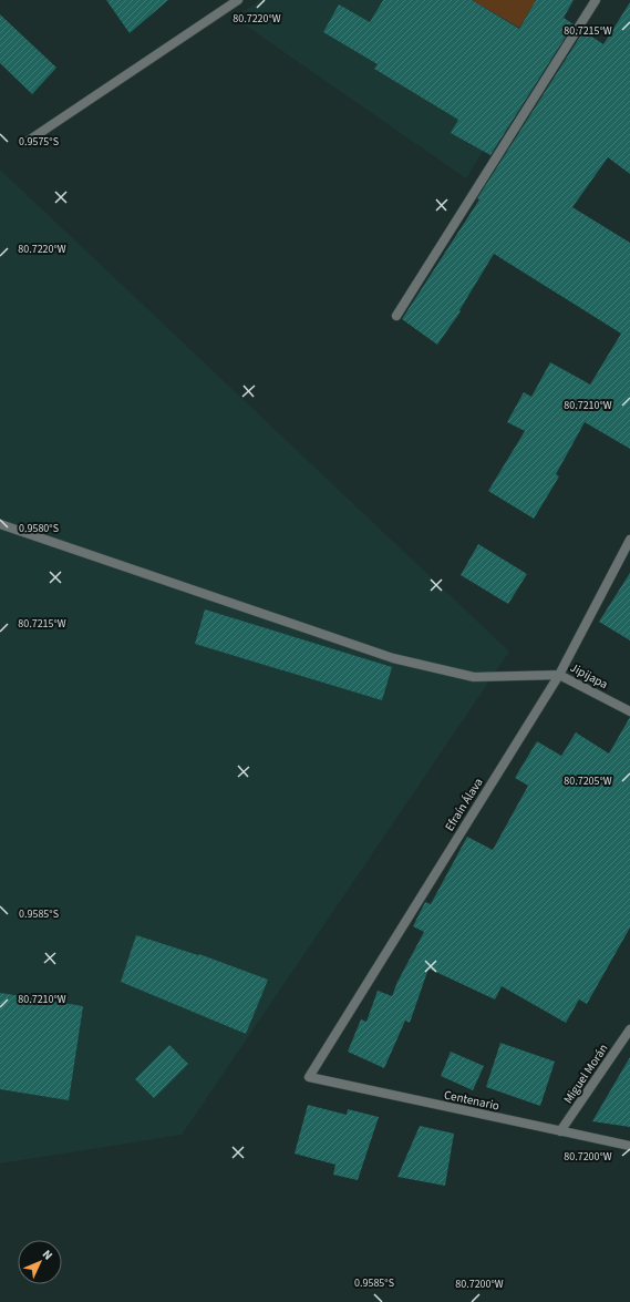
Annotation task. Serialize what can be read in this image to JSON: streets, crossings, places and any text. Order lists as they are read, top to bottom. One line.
{"streets":{"street":["Jipijapa","Efraín Álava","Miguel Morán","Centenario"]},"crossings":[["Jipijapa","Efraín Álava"],["Efraín Álava","Centenario"],["Miguel Morán","Centenario"]],"north":"top right","coordinates":["80.7220°W","80.7215°W","0.9575°S","80.7210°W","0.9580°S","80.7205°W","0.9585°S","80.7200°W"]}
